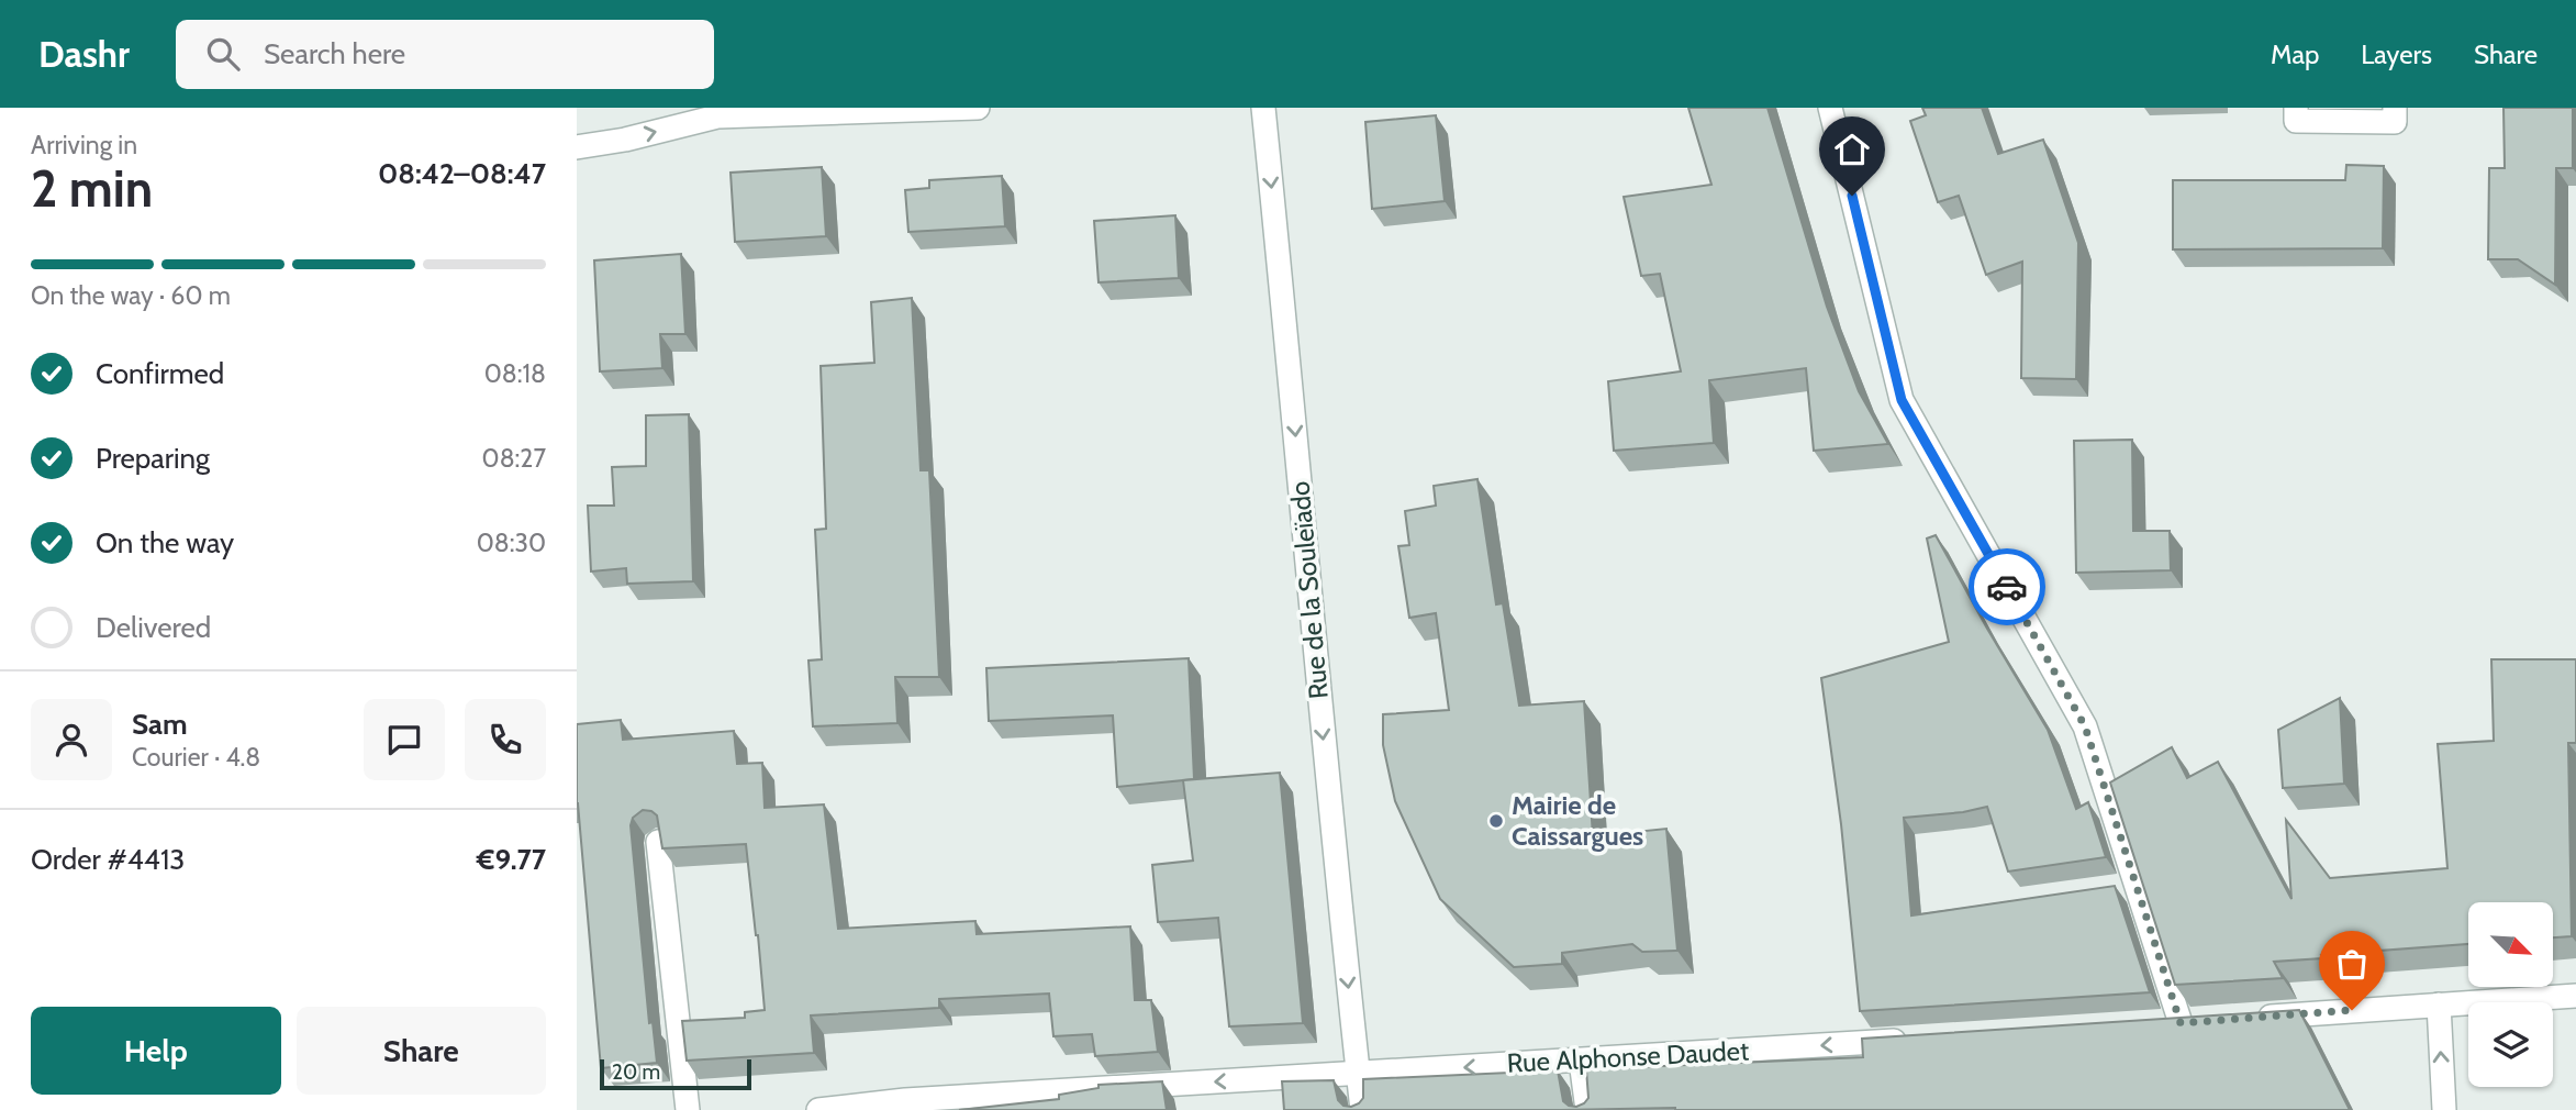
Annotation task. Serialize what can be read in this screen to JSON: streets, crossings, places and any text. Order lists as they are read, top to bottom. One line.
{"streets":{"street":["Rue de la Souleïado","Rue Alphonse Daudet"]},"crossings":[["Rue de la Souleïado","Rue Alphonse Daudet"]],"one_way":["Rue de la Souleïado","Rue Alphonse Daudet"],"places":["Mairie de Caissargues"],"scale_bar":"20 m","north":"bottom right","page":{"header":"Dashr","search":"Search here","nav":["Map","Layers","Share"],"heading":["2 min","Arriving in","08:42–08:47"],"panel":["Sam","Courier · 4.8","Order #4413","€9.77"],"bar":"On the way · 60 m","list":[["Confirmed","08:18"],["Preparing","08:27"],["On the way","08:30"],"Delivered"],"buttons":["Help","Share"],"scale":"20 m"}}
